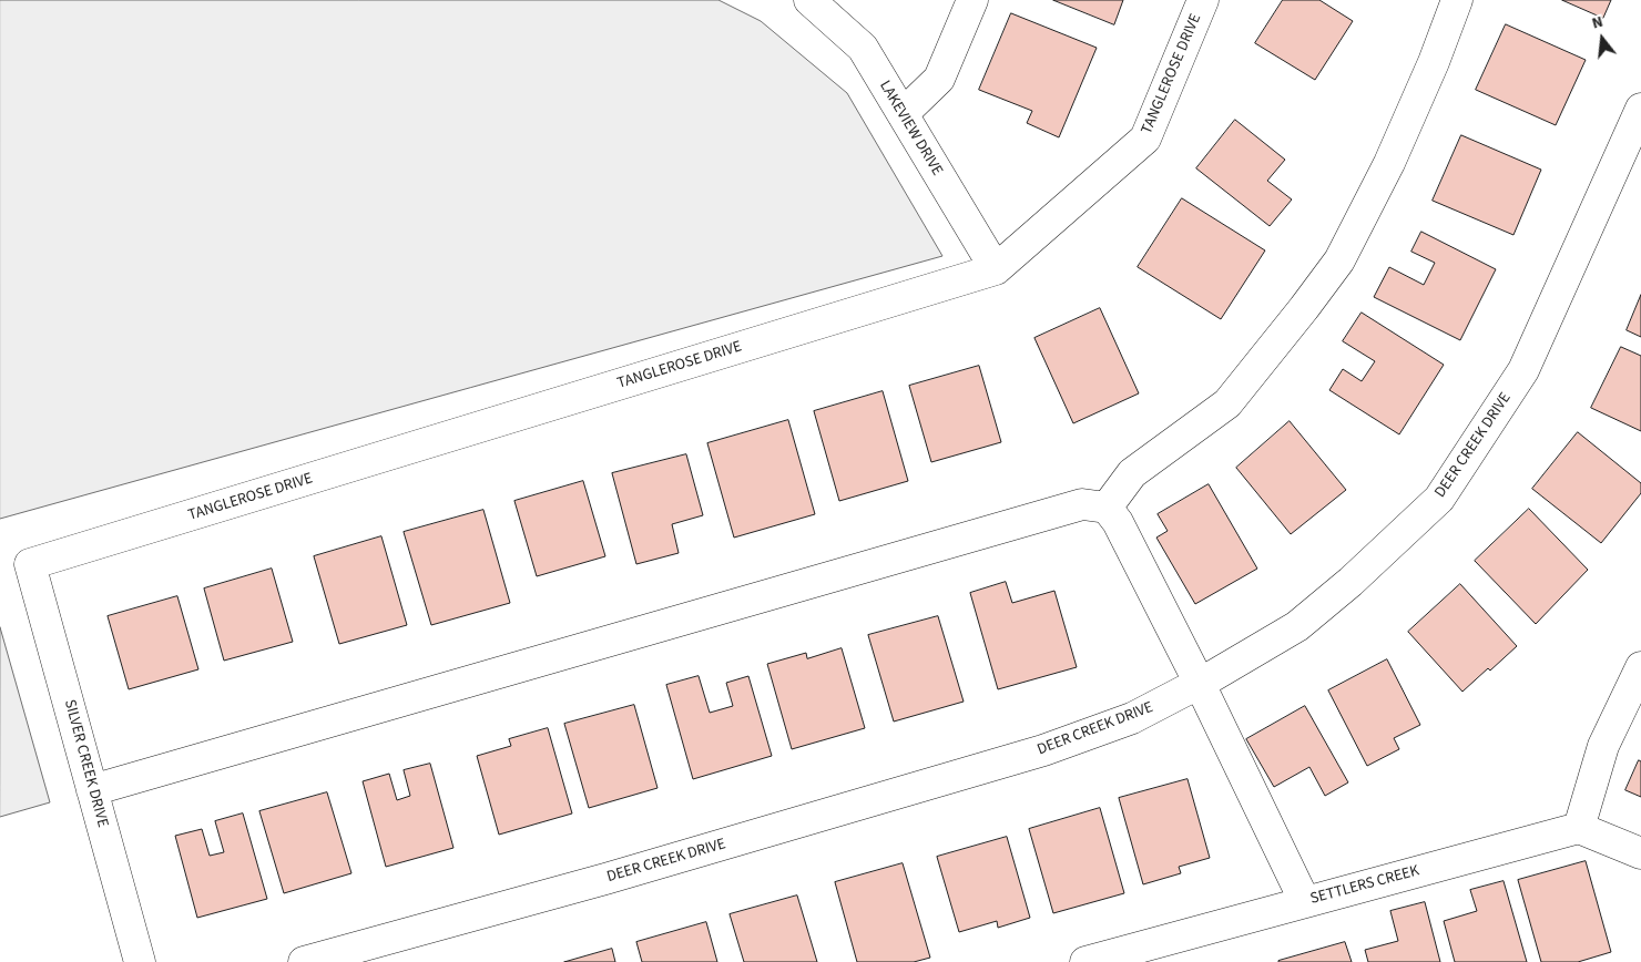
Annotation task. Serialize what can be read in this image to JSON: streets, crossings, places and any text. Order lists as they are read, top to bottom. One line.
{"streets":{"street":["TANGLEROSE DRIVE","LAKEVIEW DRIVE","DEER CREEK DRIVE","SILVER CREEK DRIVE","SETTLERS CREEK"]},"crossings":[["TANGLEROSE DRIVE","LAKEVIEW DRIVE"],["TANGLEROSE DRIVE","SILVER CREEK DRIVE"]],"north":"top"}
